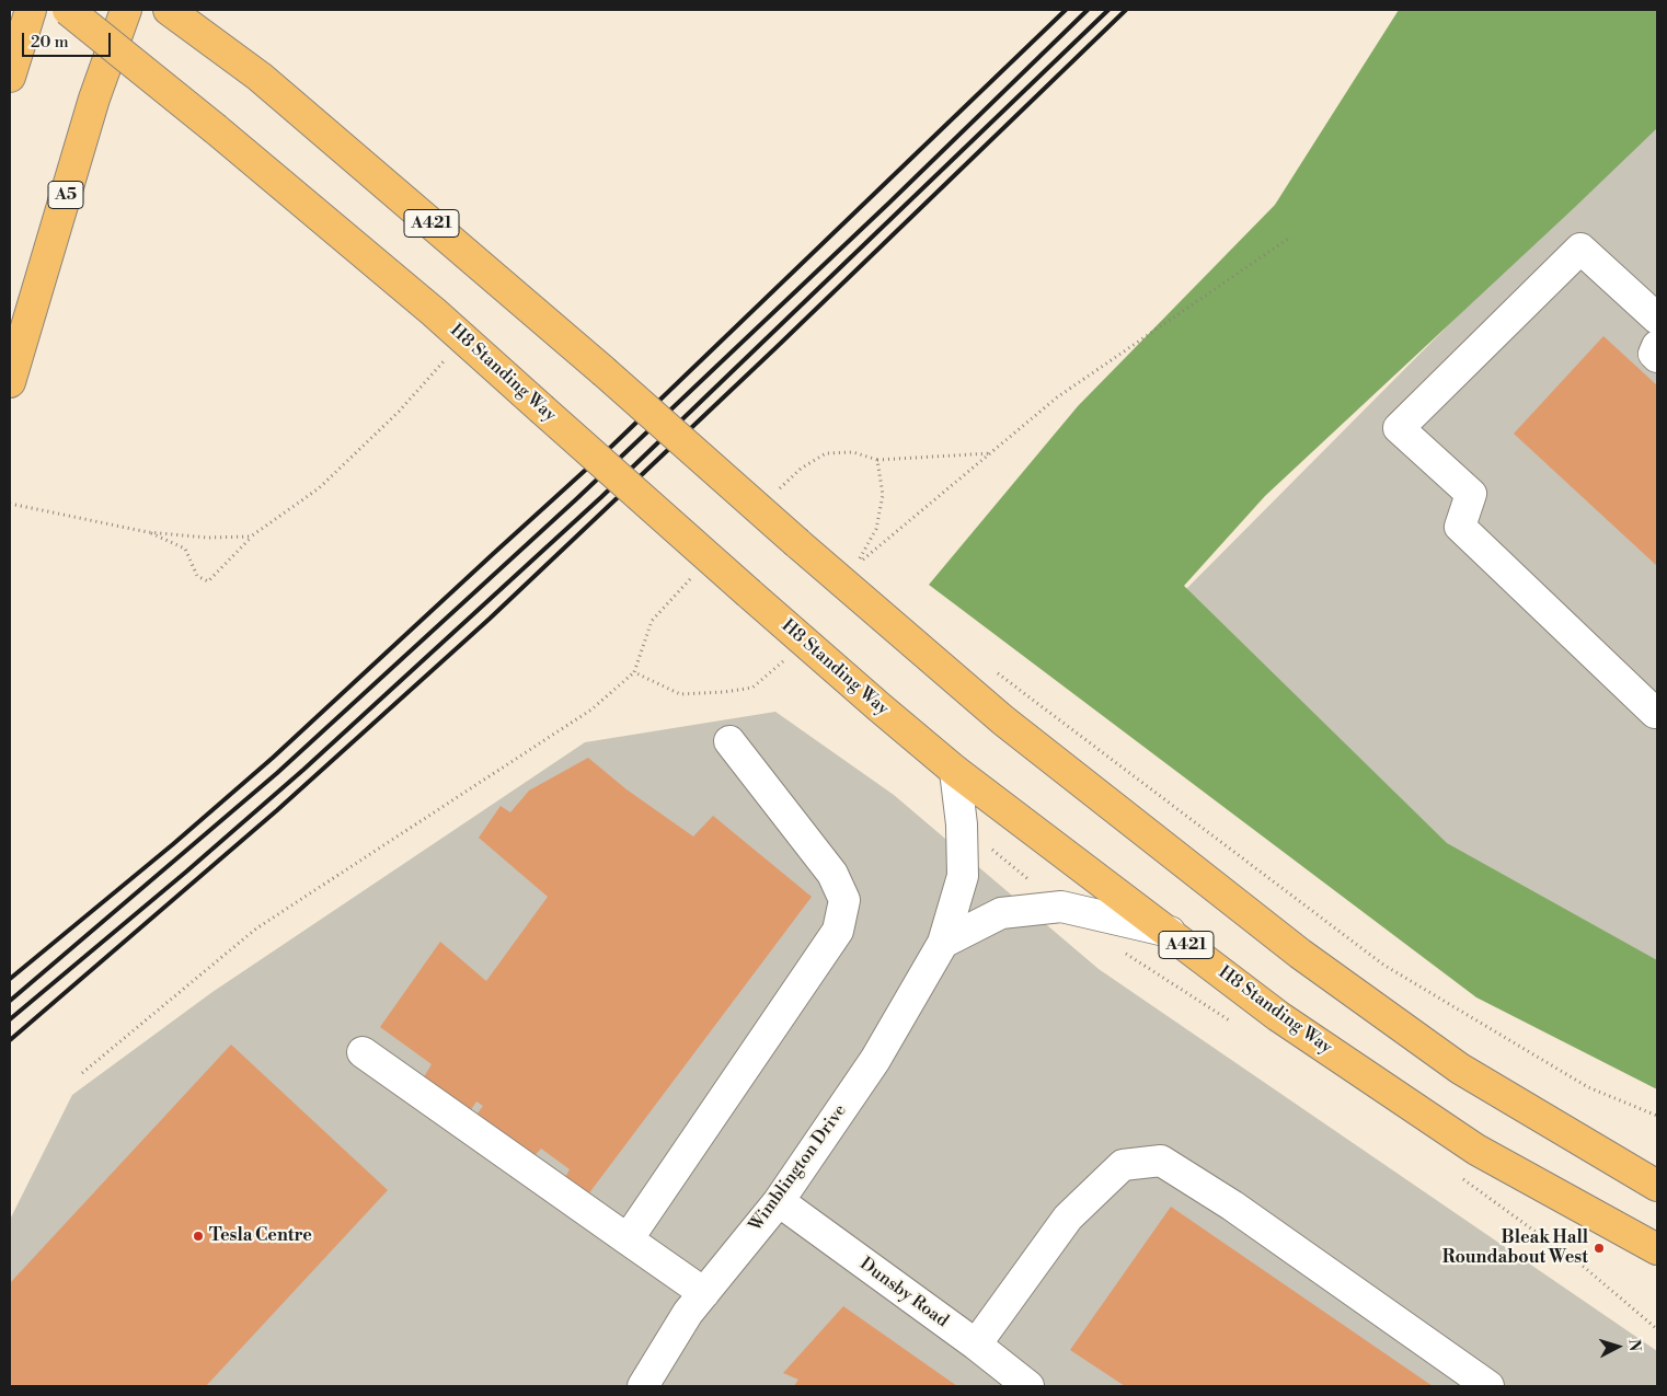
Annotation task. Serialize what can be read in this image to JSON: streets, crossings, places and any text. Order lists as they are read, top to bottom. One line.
{"streets":{"highway":["A5","A421","H8 Standing Way"],"street":["Wimblington Drive","Dunsby Road"]},"crossings":[["H8 Standing Way","Wimblington Drive"],["Wimblington Drive","Dunsby Road"]],"places":["Tesla Centre","Bleak Hall Roundabout West"],"scale_bar":"20 m","north":"right"}
